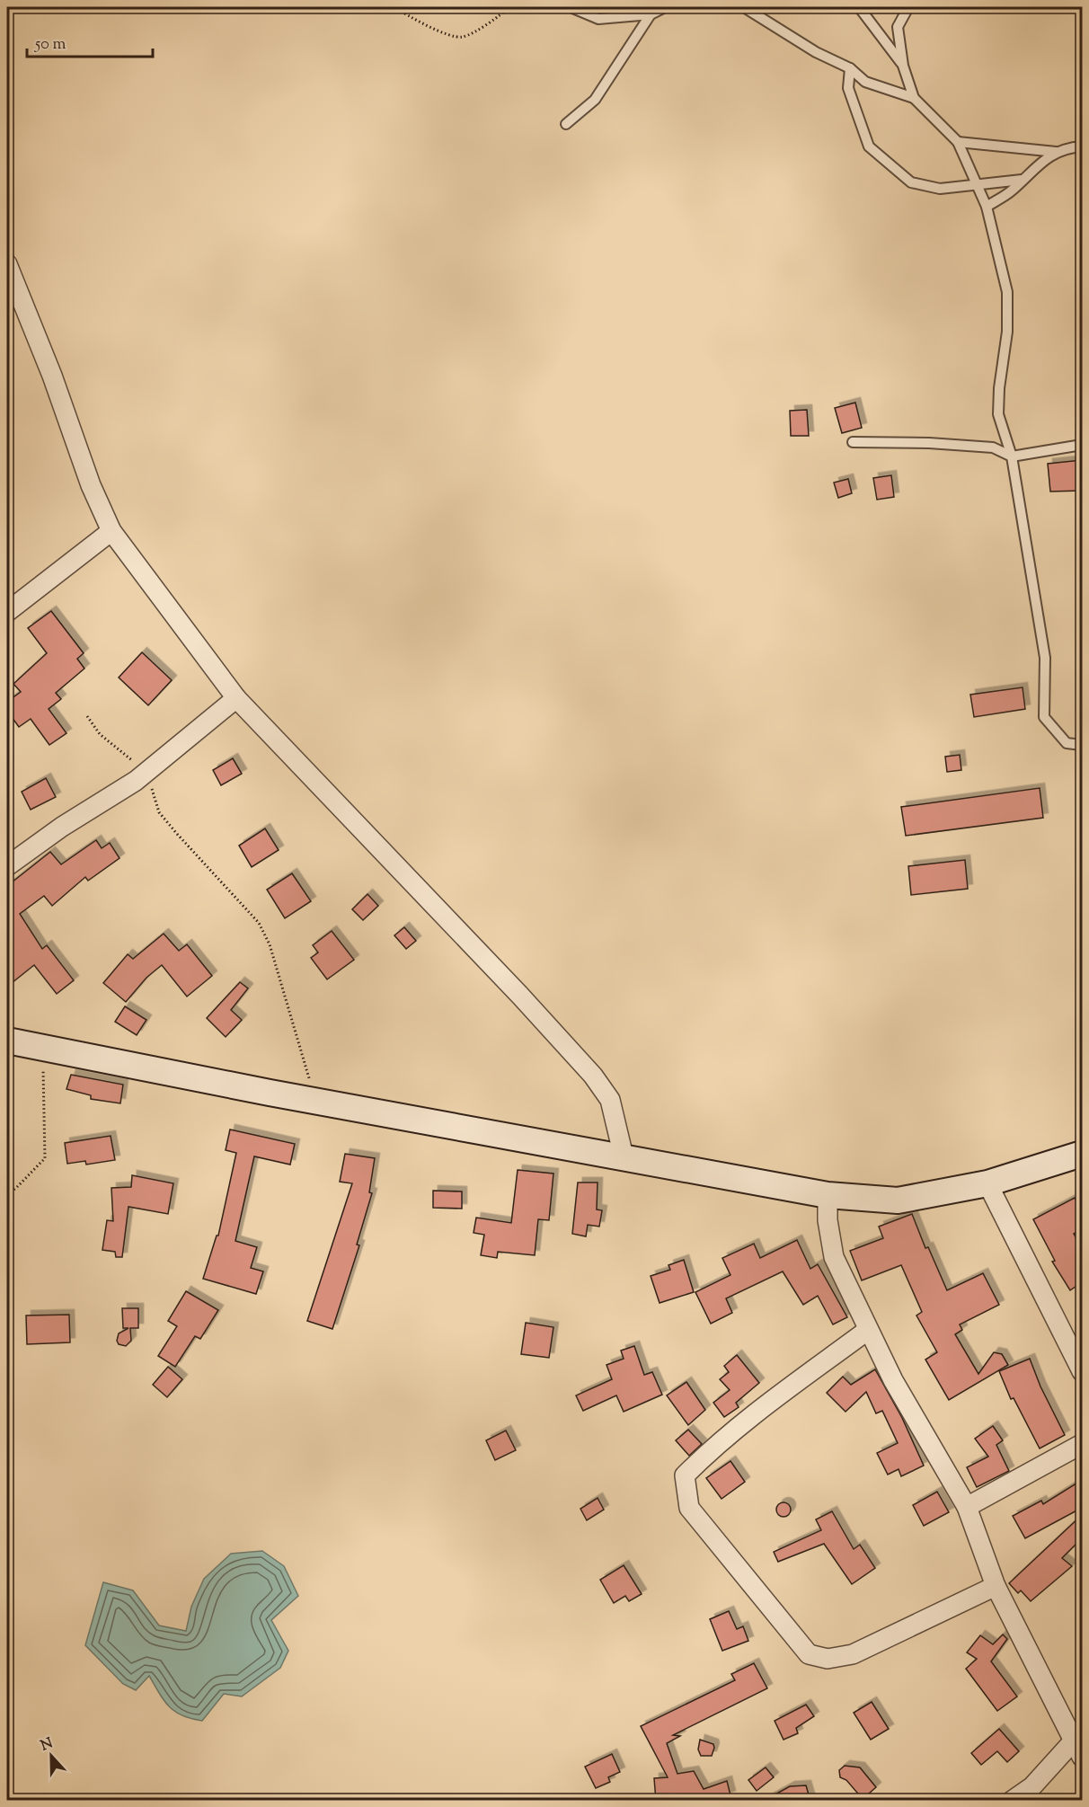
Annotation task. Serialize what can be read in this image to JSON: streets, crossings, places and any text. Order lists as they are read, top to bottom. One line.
{"scale_bar":"50 m","north":"top"}
